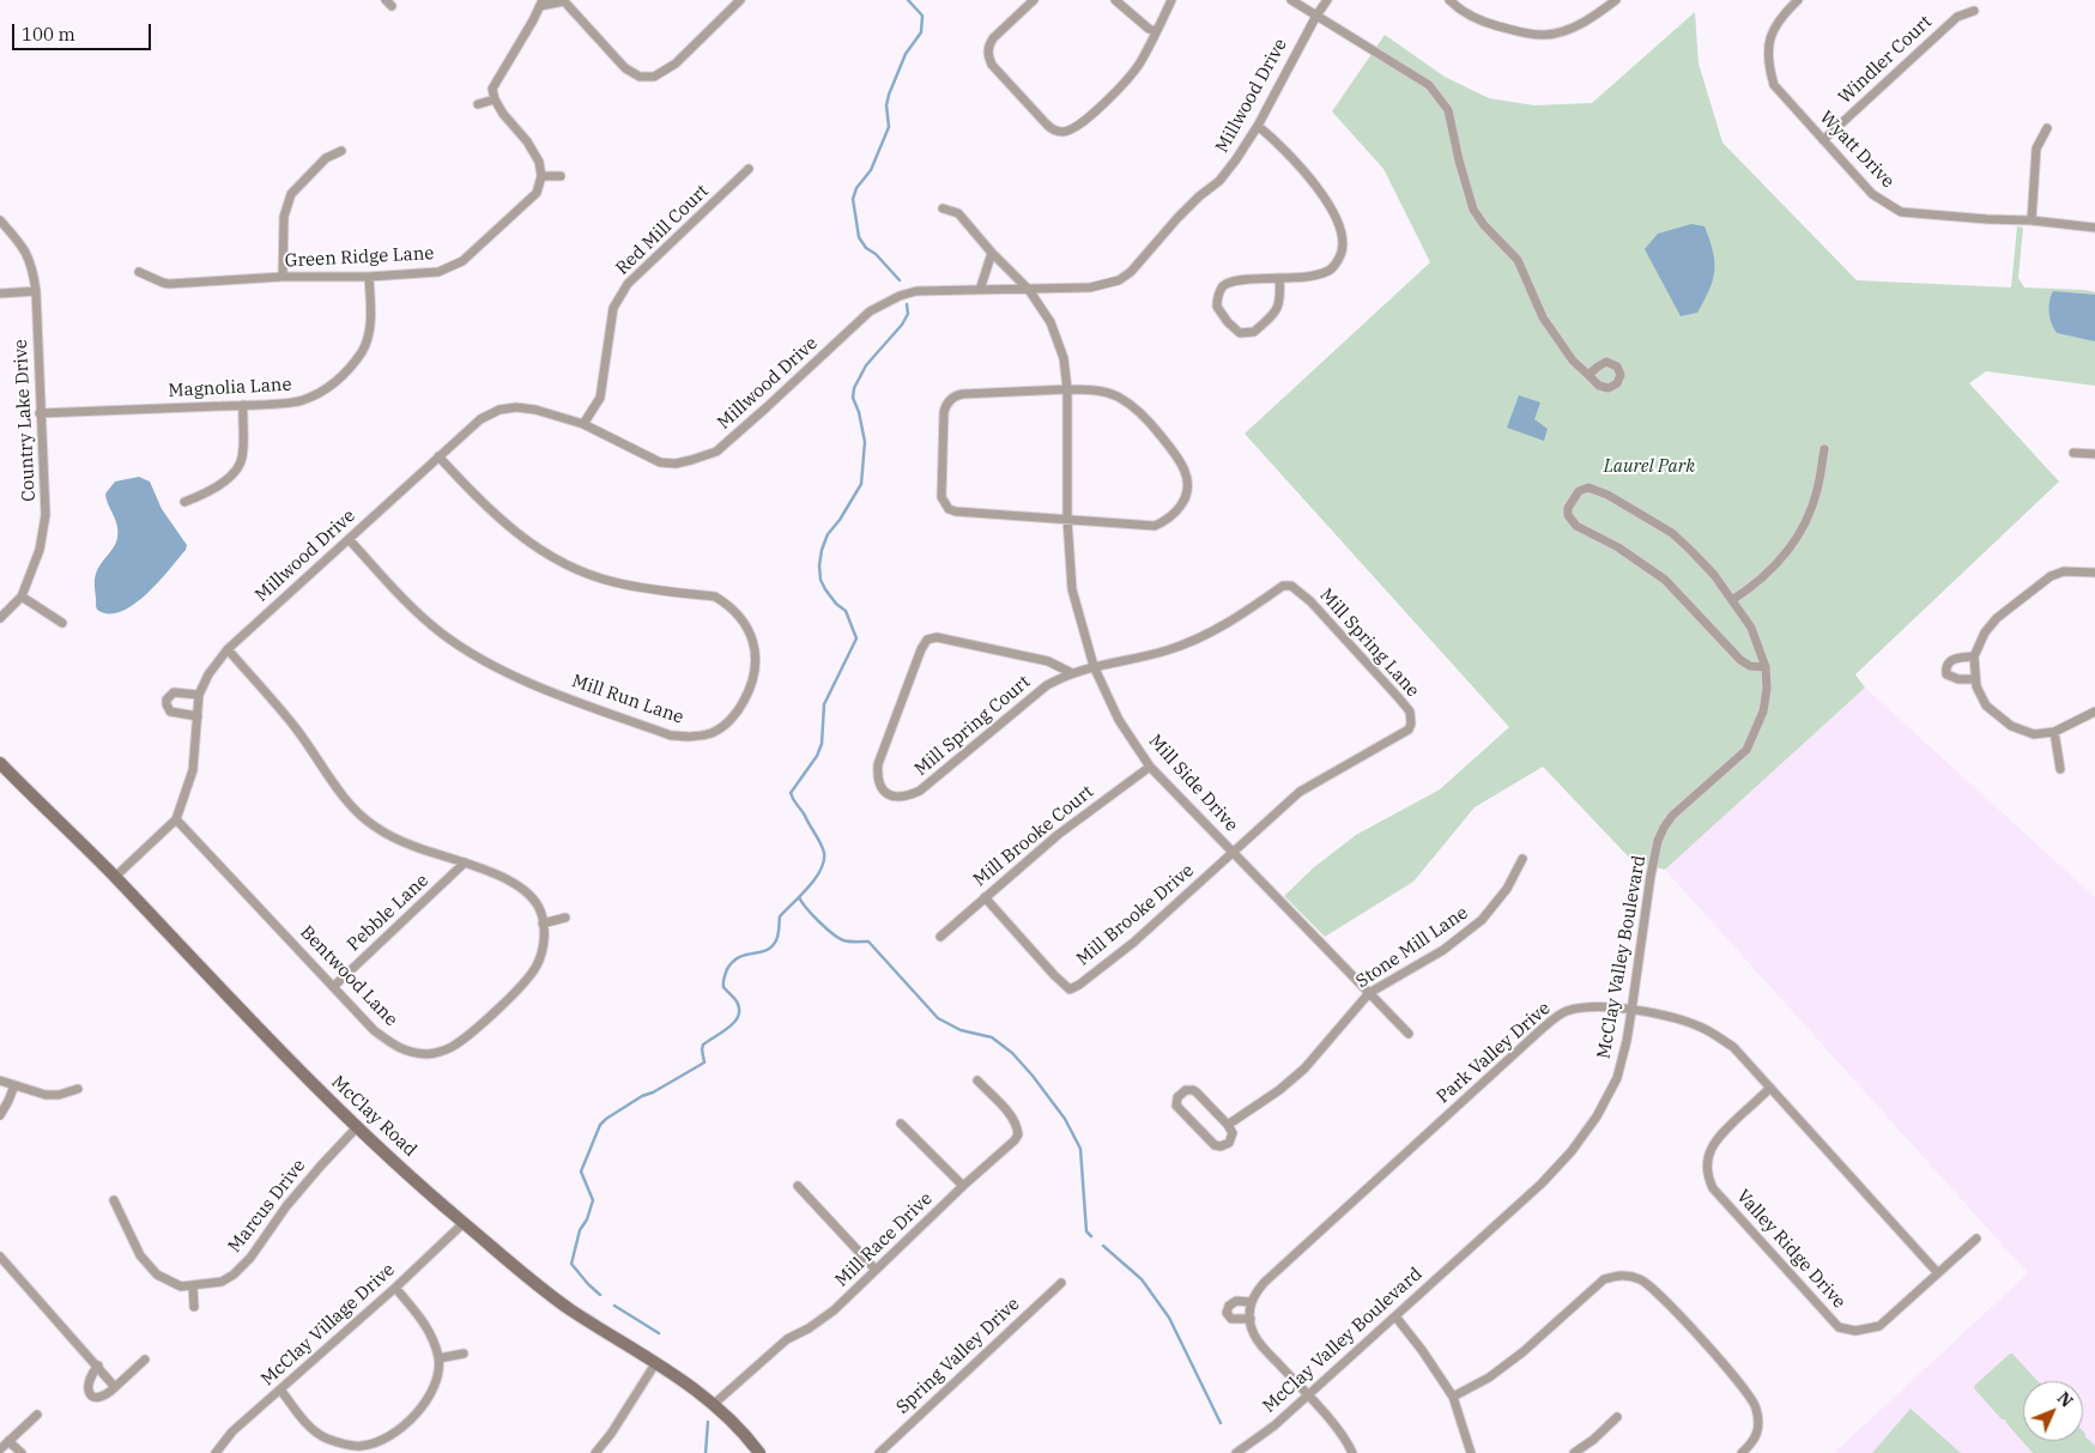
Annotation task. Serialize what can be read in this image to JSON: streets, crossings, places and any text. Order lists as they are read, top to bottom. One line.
{"streets":{"main road":["McClay Road"],"street":["Windler Court","Millwood Drive","Wyatt Drive","Red Mill Court","Green Ridge Lane","Magnolia Lane","Country Lake Drive","Mill Spring Lane","Mill Run Lane","Mill Spring Court","Mill Side Drive","Mill Brooke Court","Pebble Lane","Mill Brooke Drive","Stone Mill Lane","McClay Valley Boulevard","Bentwood Lane","Park Valley Drive","Marcus Drive","Mill Race Drive","Valley Ridge Drive","McClay Village Drive","Spring Valley Drive"]},"crossings":[["Windler Court","Wyatt Drive"],["Millwood Drive","Red Mill Court"],["Millwood Drive","Mill Run Lane"],["Millwood Drive","Mill Side Drive"],["Millwood Drive","Bentwood Lane"],["Millwood Drive","McClay Road"],["Green Ridge Lane","Magnolia Lane"],["Magnolia Lane","Country Lake Drive"],["Mill Spring Lane","Mill Spring Court"],["Mill Spring Lane","Mill Side Drive"],["Mill Spring Lane","Mill Brooke Drive"],["Mill Spring Court","Mill Side Drive"],["Mill Side Drive","Mill Brooke Court"],["Mill Side Drive","Mill Brooke Drive"],["Mill Side Drive","Stone Mill Lane"],["Mill Brooke Court","Mill Brooke Drive"],["Pebble Lane","Bentwood Lane"],["McClay Valley Boulevard","Park Valley Drive"],["Park Valley Drive","Valley Ridge Drive"],["McClay Road","Marcus Drive"],["McClay Road","Mill Race Drive"],["McClay Road","McClay Village Drive"]],"parks":["Laurel Park"],"scale_bar":"100 m","north":"top right"}
